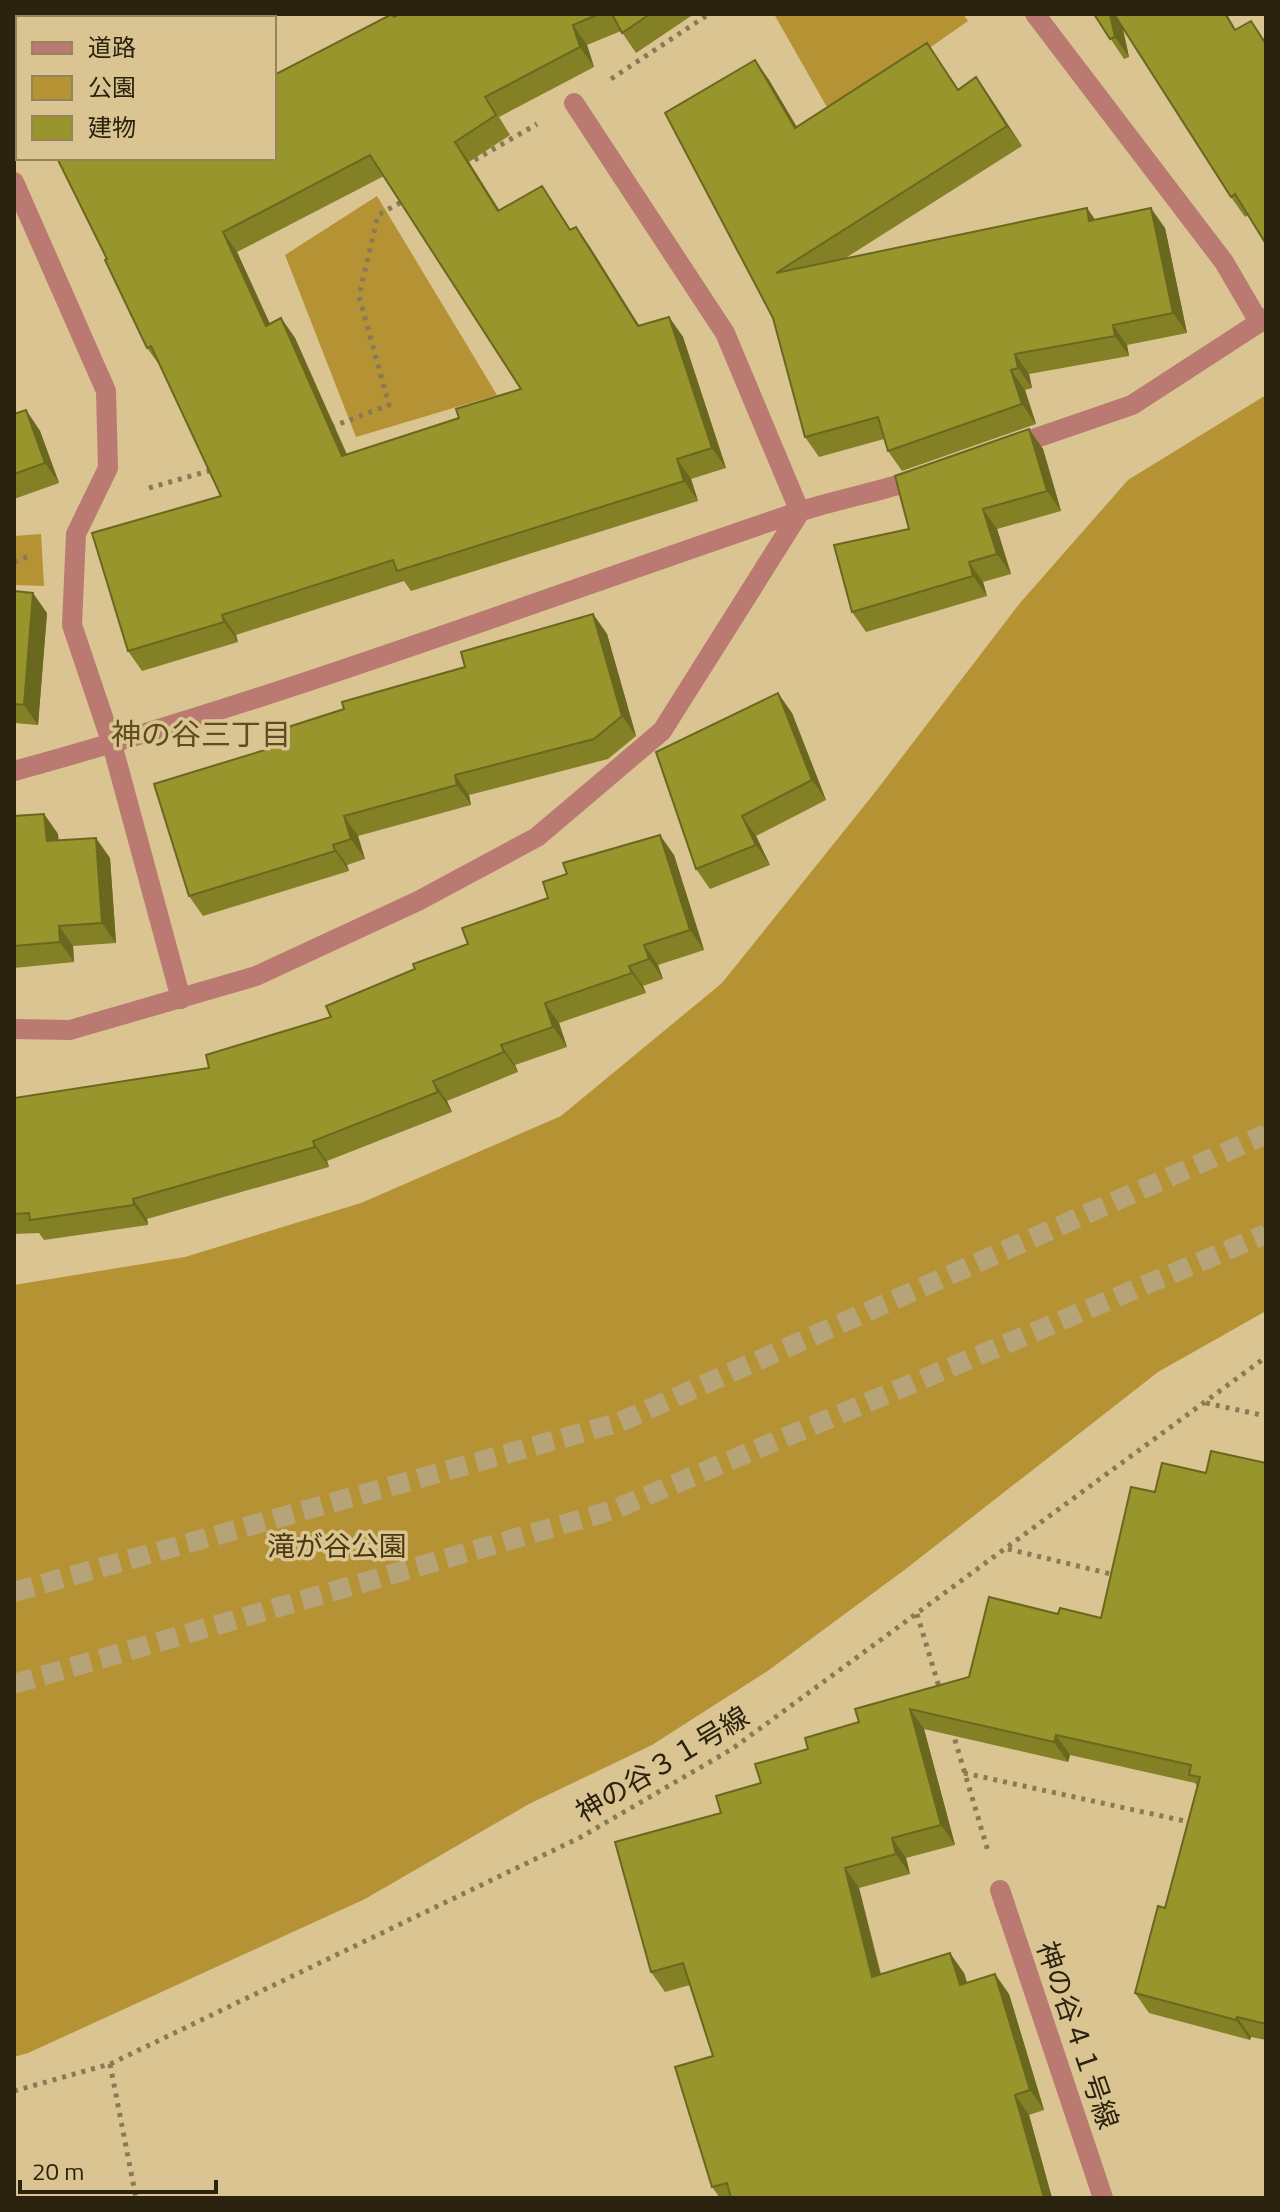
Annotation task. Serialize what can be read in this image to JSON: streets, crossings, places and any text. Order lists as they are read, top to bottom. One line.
{"streets":{"street":["神の谷４１号線"],"path":["神の谷３１号線"]},"districts":["神の谷三丁目"],"parks":["滝が谷公園"],"legend":["道路","公園","建物"],"scale_bar":"20 m"}
